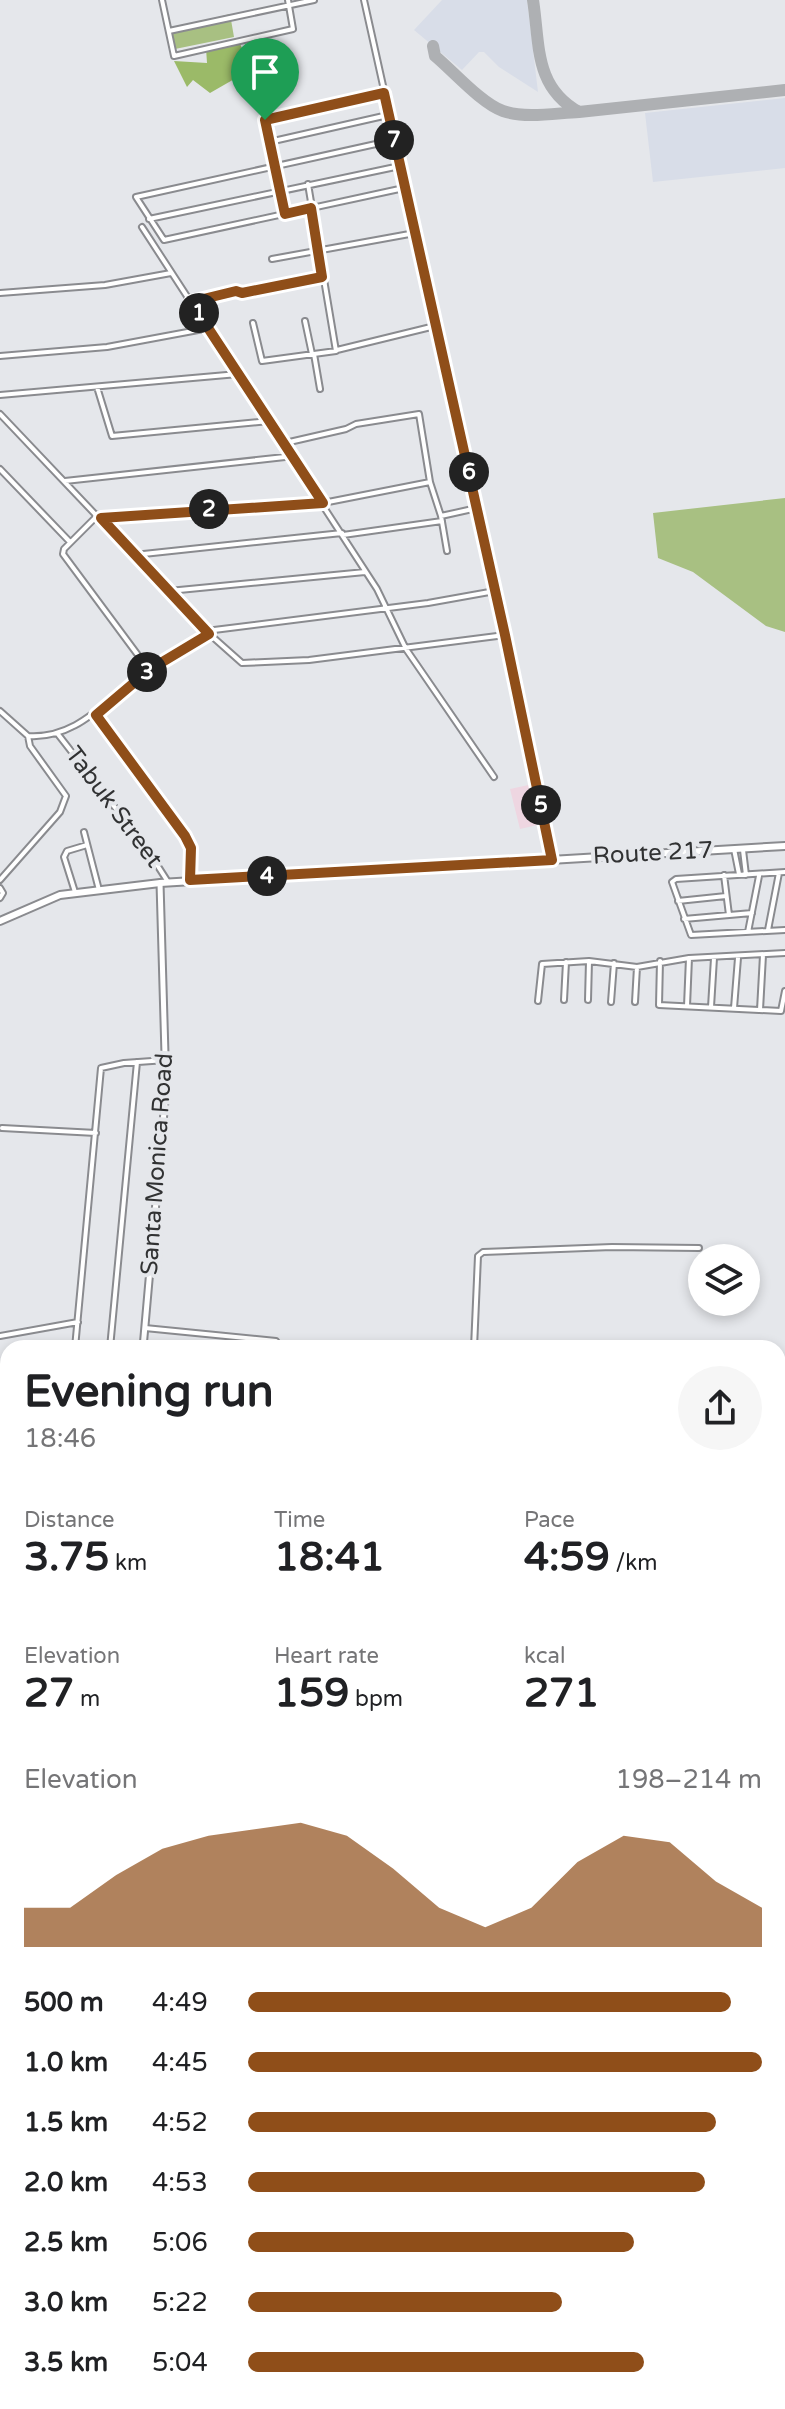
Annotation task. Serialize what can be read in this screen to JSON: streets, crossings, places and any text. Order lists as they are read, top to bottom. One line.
{"streets":{"main road":["Route 217"],"street":["Tabuk Street","Santa Monica Road"]},"crossings":[["Tabuk Street","Route 217"],["Tabuk Street","Santa Monica Road"],["Route 217","Santa Monica Road"]],"page":{"pins":["7","1","6","2","3","5","4"],"heading":["Evening run","18:46"],"stats":[["Distance","3.75 km"],["Time","18:41"],["Pace","4:59 /km"],["Elevation","27 m"],["Heart rate","159 bpm"],["kcal","271"]],"chart":["Elevation","198–214 m"],"list":[{"name":"500 m","note":"4:49"},{"name":"1.0 km","note":"4:45"},{"name":"1.5 km","note":"4:52"},{"name":"2.0 km","note":"4:53"},{"name":"2.5 km","note":"5:06"},{"name":"3.0 km","note":"5:22"},{"name":"3.5 km","note":"5:04"}]}}
